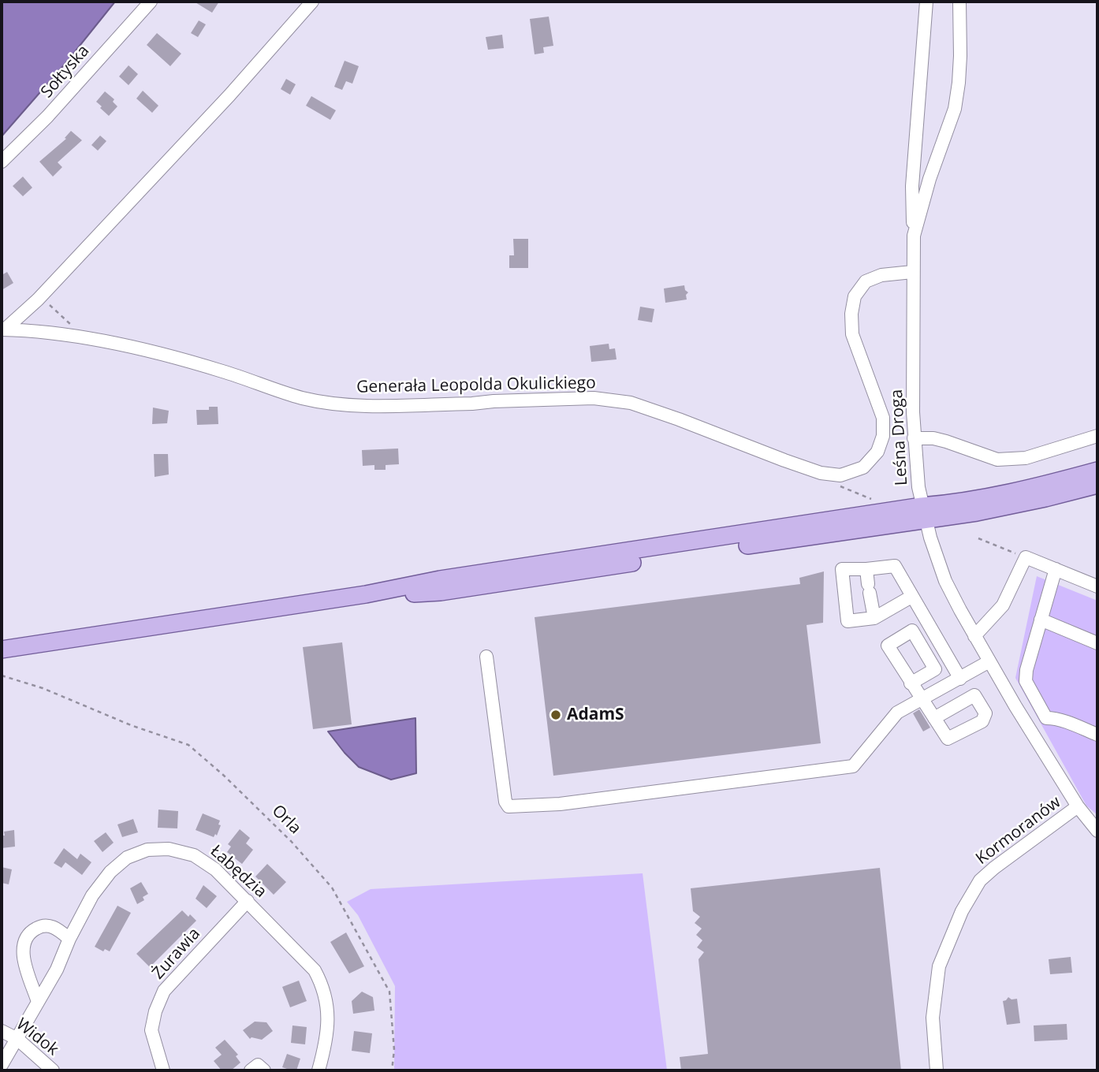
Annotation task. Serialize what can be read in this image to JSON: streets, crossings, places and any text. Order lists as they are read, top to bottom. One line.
{"streets":{"street":["Sołtyska","Generała Leopolda Okulickiego","Leśna Droga","Kormoranów","Łabędzia","Żurawia","Widok"],"path":["Orla"]},"crossings":[["Generała Leopolda Okulickiego","Leśna Droga"],["Leśna Droga","Kormoranów"],["Łabędzia","Żurawia"],["Łabędzia","Widok"]],"places":["AdamS"]}
